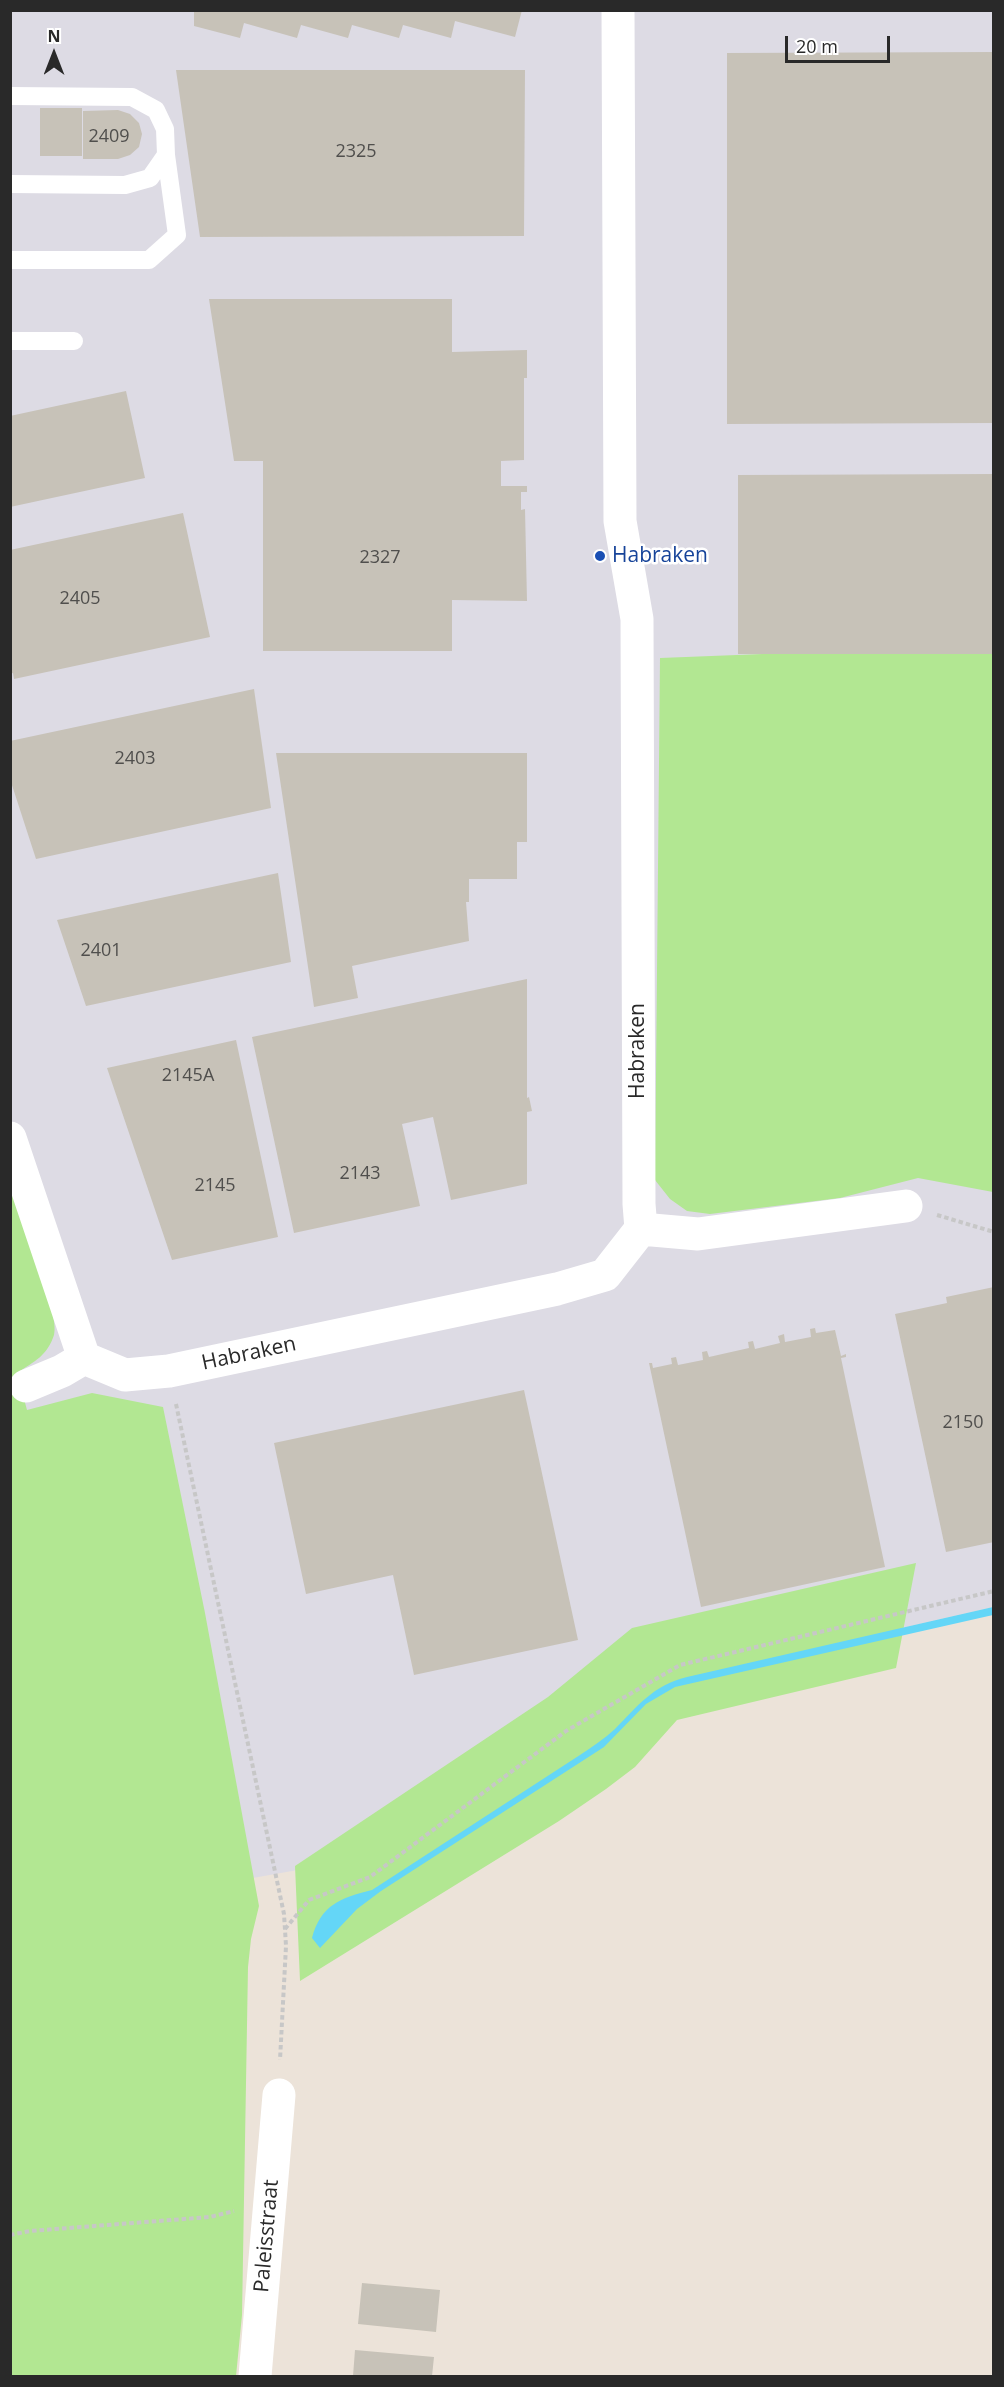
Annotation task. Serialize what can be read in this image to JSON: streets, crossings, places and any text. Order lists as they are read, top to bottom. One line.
{"streets":{"street":["Habraken","Paleisstraat"]},"places":["Habraken"],"house_numbers":["2409","2325","2327","2405","2403","2401","2145A","2143","2145","2150"],"scale_bar":"20 m","north":"top"}
